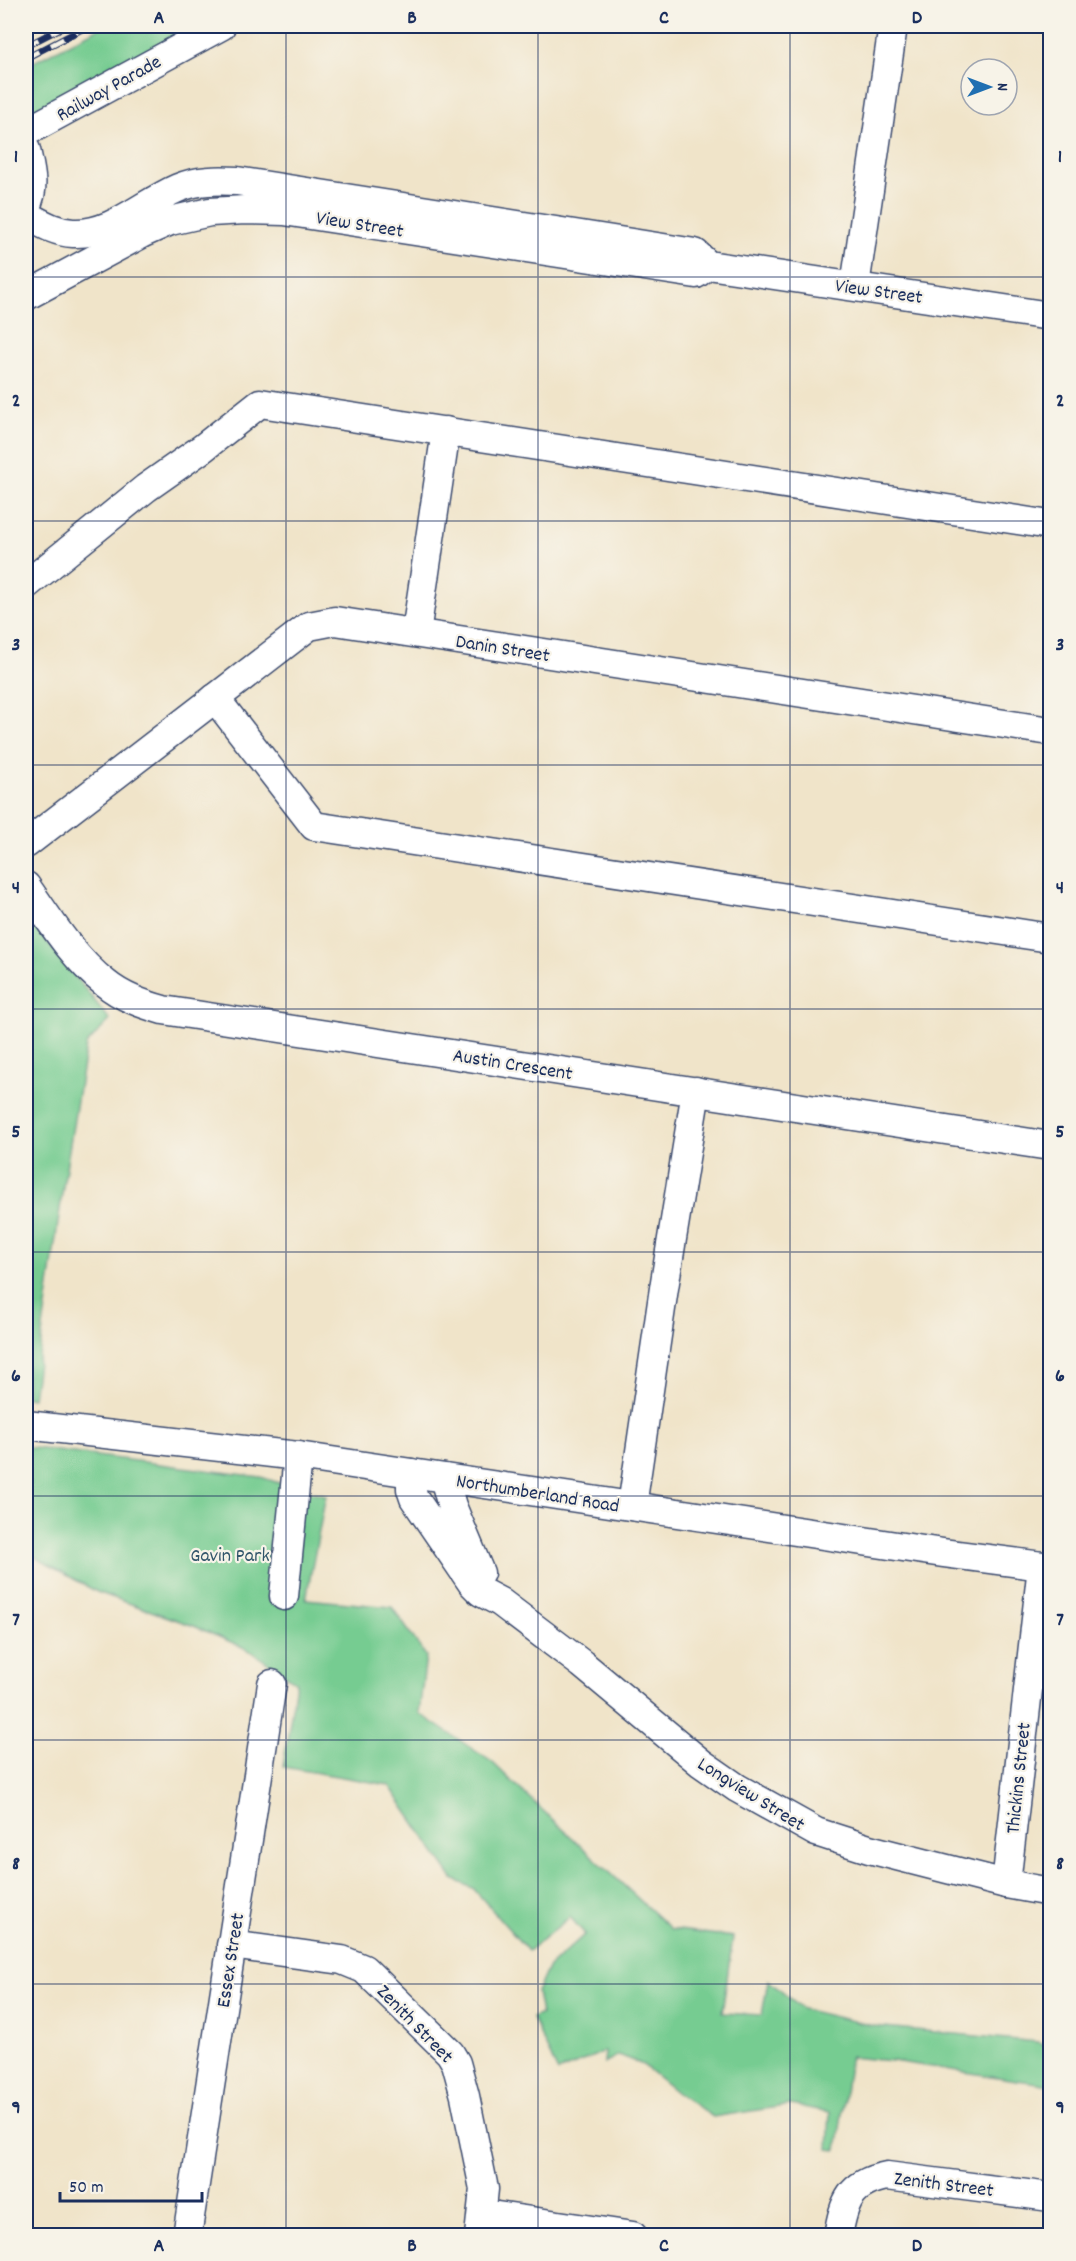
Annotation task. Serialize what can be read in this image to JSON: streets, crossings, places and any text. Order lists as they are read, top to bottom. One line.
{"streets":{"street":["Railway Parade","View Street","Danin Street","Austin Crescent","Northumberland Road","Thickins Street","Longview Street","Essex Street","Zenith Street"]},"crossings":[["Northumberland Road","Thickins Street"],["Northumberland Road","Longview Street"],["Thickins Street","Longview Street"],["Essex Street","Zenith Street"]],"parks":["Gavin Park"],"scale_bar":"50 m","north":"right","grid":{"columns":["A","B","C","D"],"rows":["1","2","3","4","5","6","7","8","9"]}}
